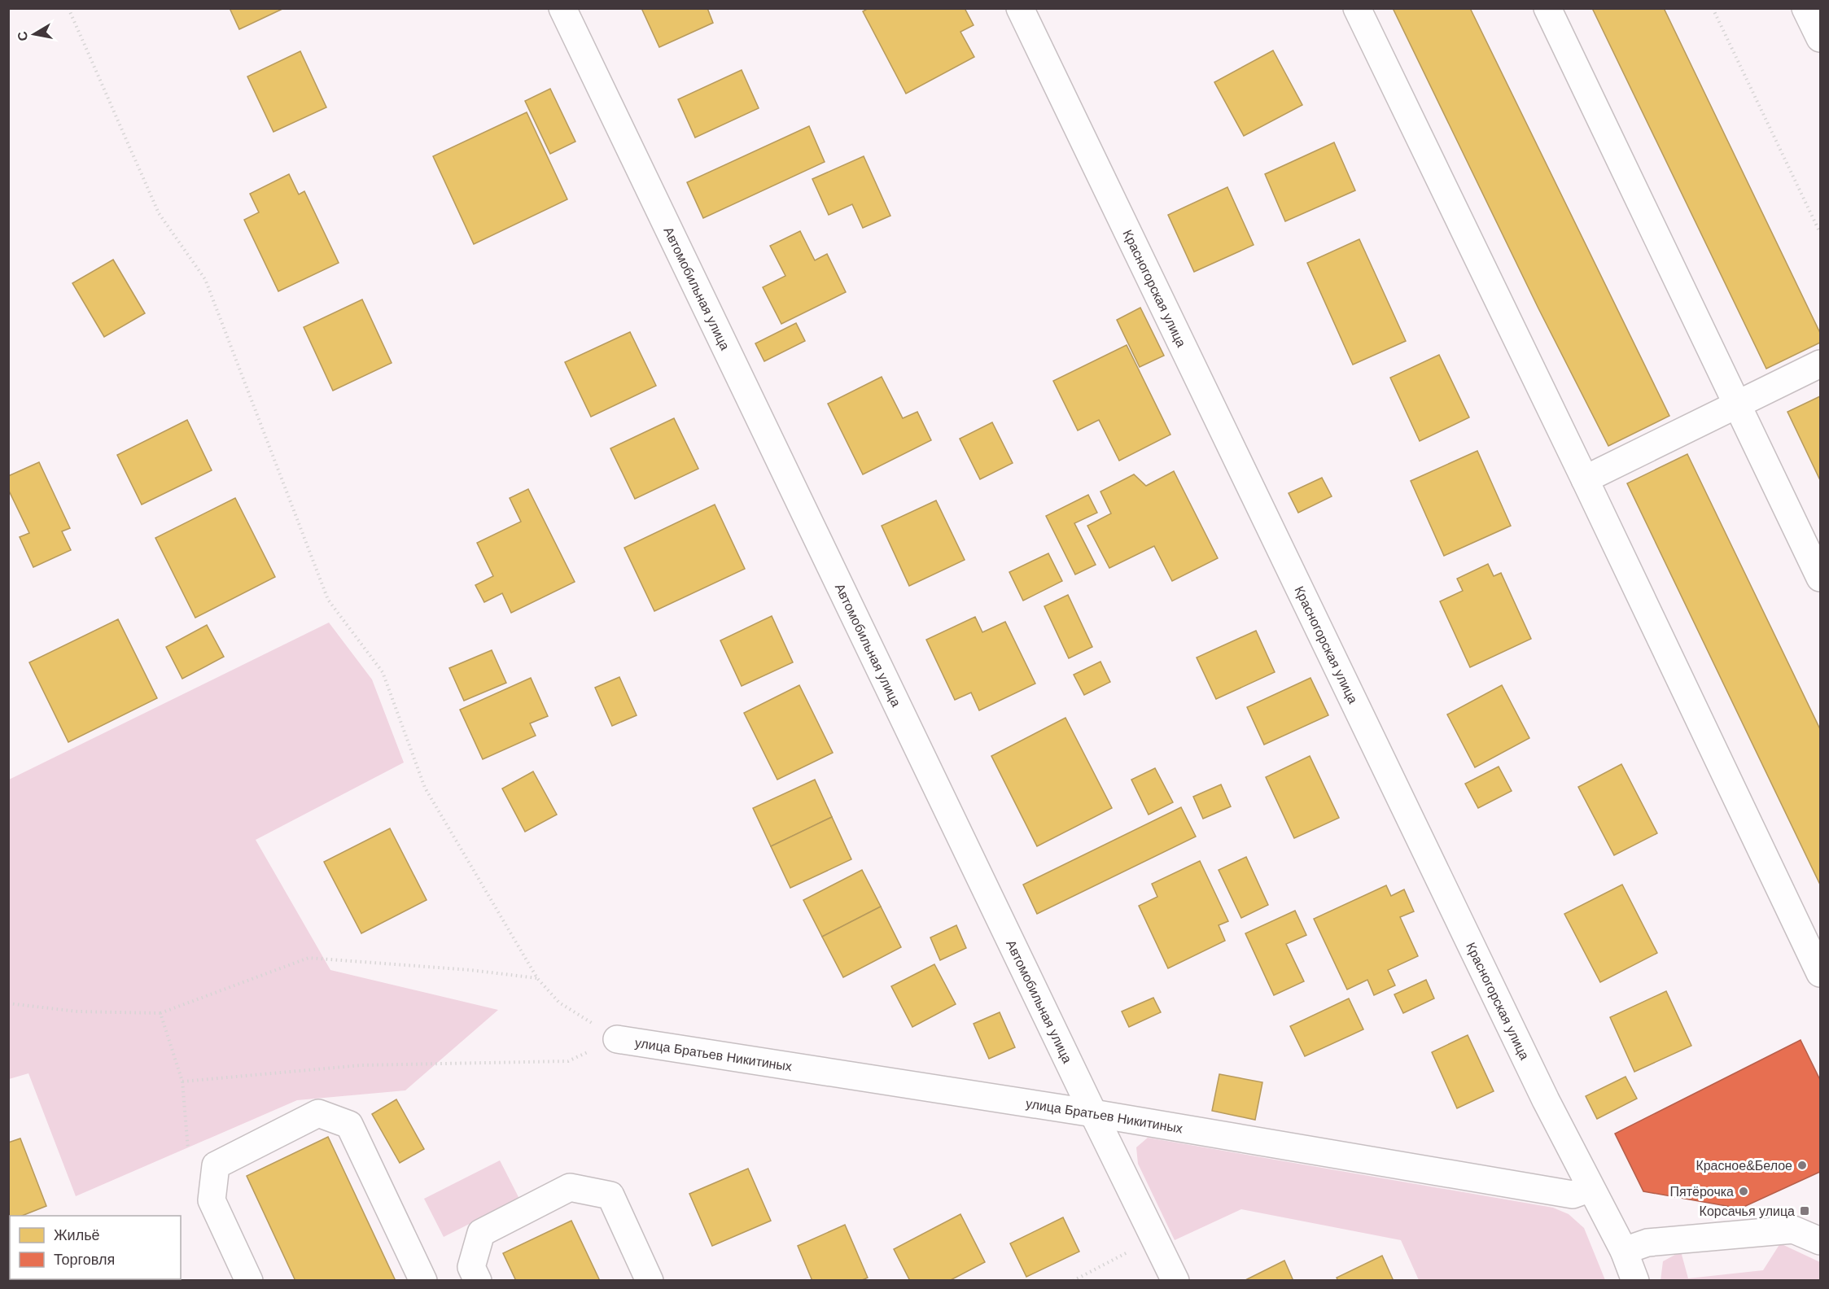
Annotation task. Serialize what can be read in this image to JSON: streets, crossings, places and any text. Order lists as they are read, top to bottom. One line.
{"streets":{"street":["Автомобильная улица","Красногорская улица","улица Братьев Никитиных"]},"crossings":[["Автомобильная улица","улица Братьев Никитиных"],["Красногорская улица","улица Братьев Никитиных"]],"places":{"other":["Красное&Белое","Пятёрочка"],"transit":["Корсачья улица"]},"legend":["Жильё","Торговля"],"north":"left"}
